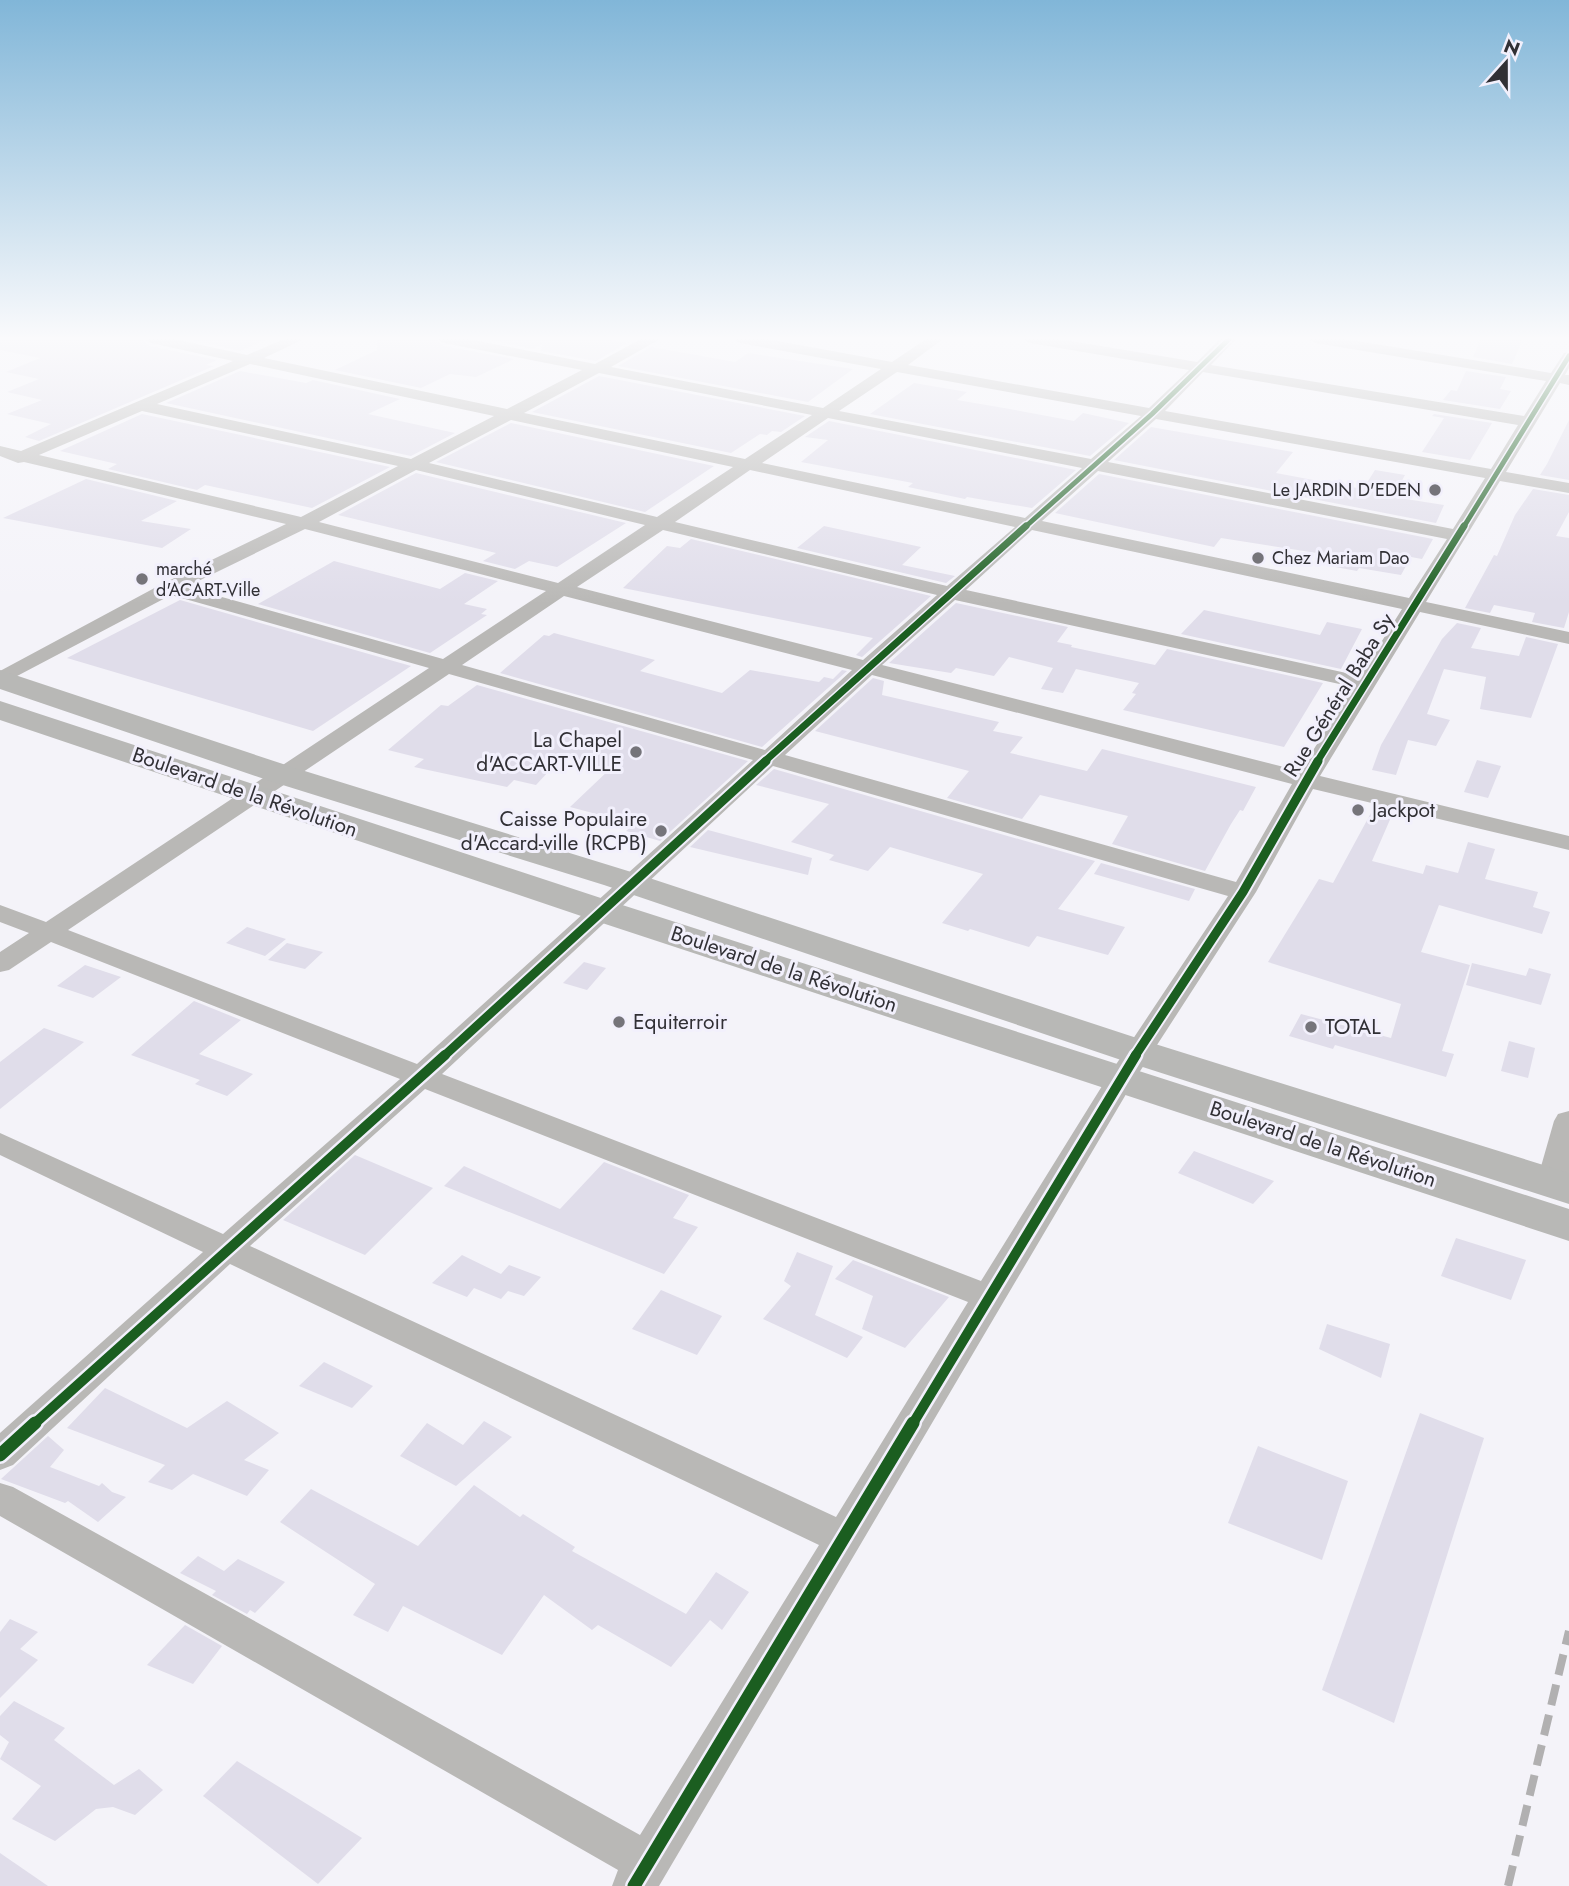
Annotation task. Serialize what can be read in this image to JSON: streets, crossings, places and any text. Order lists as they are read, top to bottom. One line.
{"streets":{"main road":["Boulevard de la Révolution"],"street":["Rue Général Baba Sy"]},"crossings":[["Rue Général Baba Sy","Boulevard de la Révolution"]],"places":["Le JARDIN D'EDEN","Chez Mariam Dao","marché d'ACART-Ville","La Chapel d'ACCART-VILLE","Jackpot","Caisse Populaire d'Accard-ville (RCPB)","Equiterroir","TOTAL"],"north":"top"}
